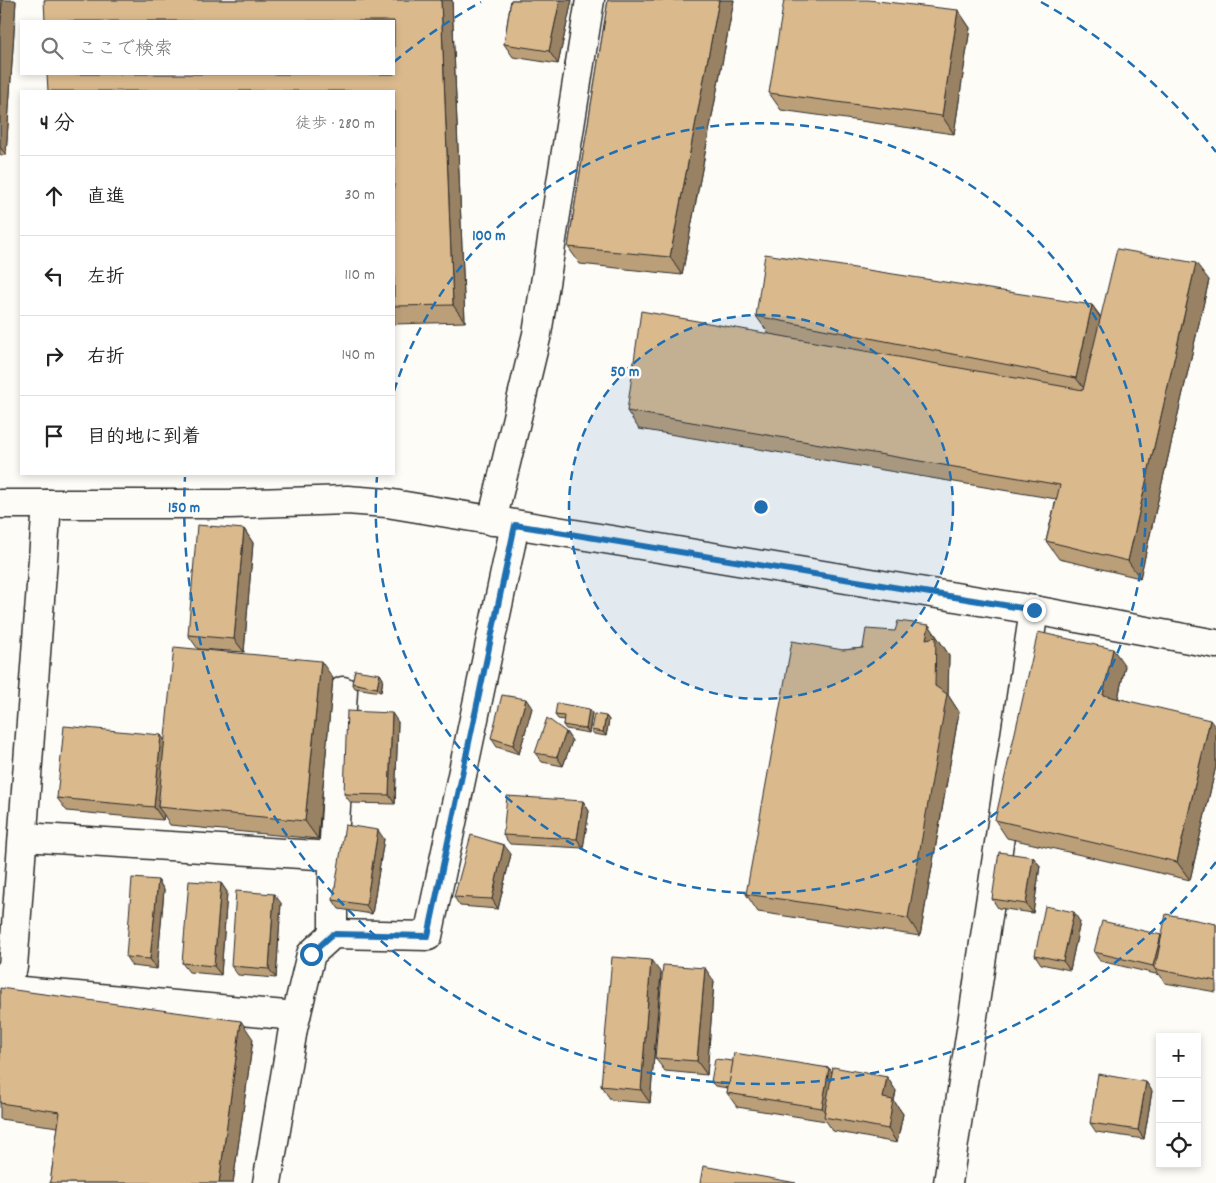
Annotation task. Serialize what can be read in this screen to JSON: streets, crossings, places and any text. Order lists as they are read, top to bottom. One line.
{"page":{"search":"ここで検索","heading":["4 分","徒歩 · 280 m"],"list":[["直進","30 m"],["左折","110 m"],["右折","140 m"],"目的地に到着"],"map_buttons":["+","−"]},"rings":["100 m","50 m","150 m"]}
